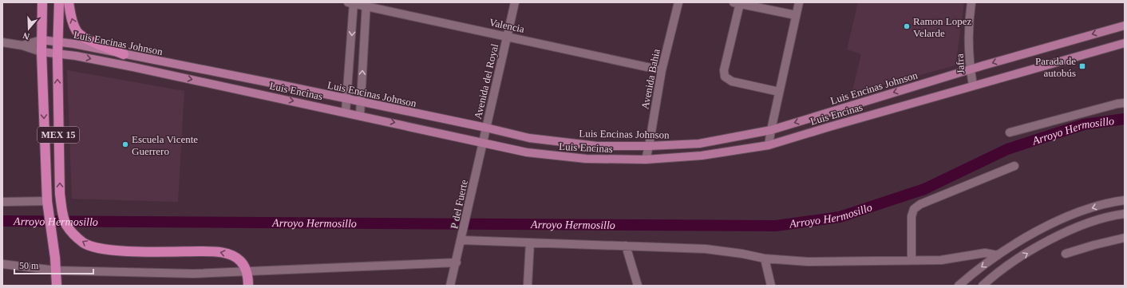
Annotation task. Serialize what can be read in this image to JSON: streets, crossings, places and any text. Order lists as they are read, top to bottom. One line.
{"streets":{"highway":["MEX 15"],"main road":["Luis Encinas Johnson","Luis Encinas"],"street":["Valencia","Jafra","Avenida Bahia","Avenida del Royal","P del Fuerte"]},"crossings":[["Valencia","Avenida Bahia"],["Valencia","Avenida del Royal"],["Luis Encinas Johnson","Jafra"],["Luis Encinas Johnson","Avenida Bahia"],["Luis Encinas Johnson","Avenida del Royal"],["Luis Encinas Johnson","MEX 15"],["Luis Encinas Johnson","P del Fuerte"],["Jafra","Luis Encinas"],["Avenida Bahia","Luis Encinas"],["Avenida del Royal","P del Fuerte"],["Luis Encinas","MEX 15"],["Luis Encinas","P del Fuerte"]],"one_way":["Luis Encinas"],"water":["Arroyo Hermosillo"],"places":{"other":["Ramon Lopez Velarde","Escuela Vicente Guerrero"],"transit":["Parada de autobús"]},"scale_bar":"50 m","north":"bottom"}
